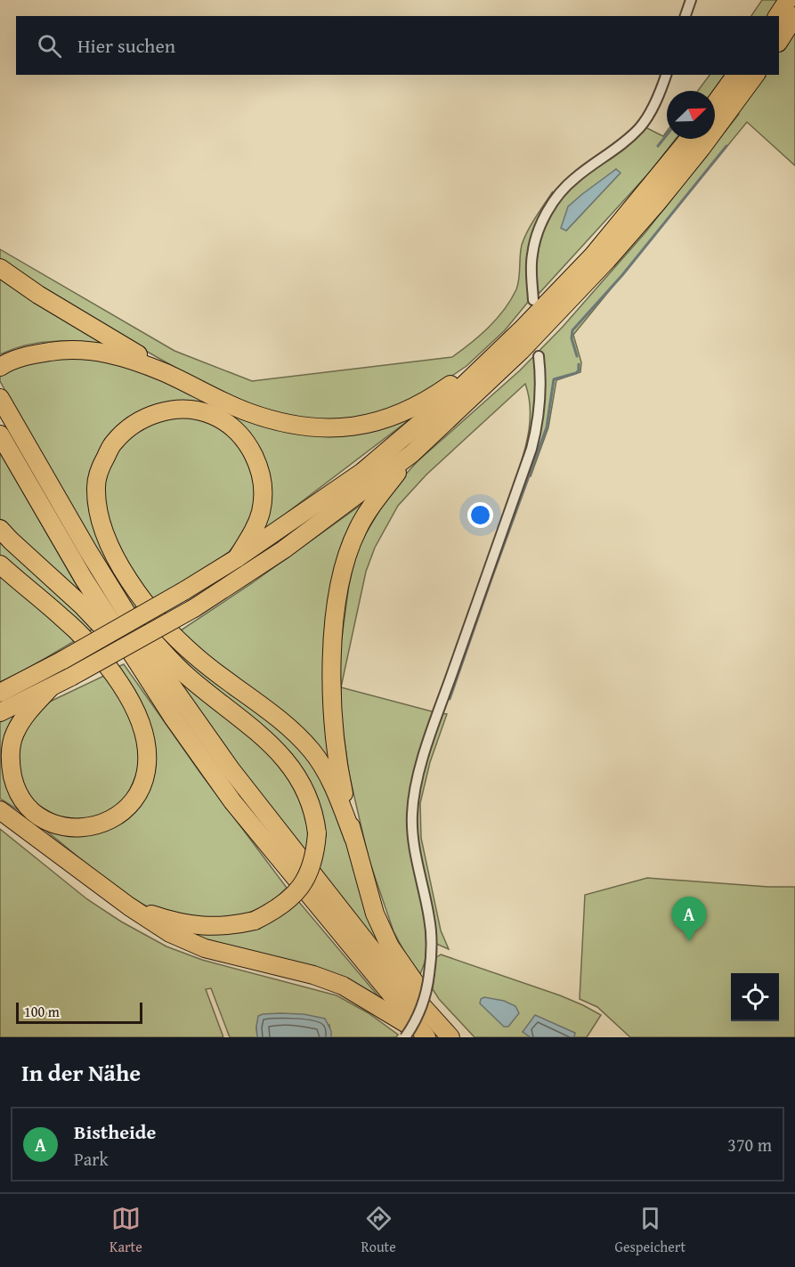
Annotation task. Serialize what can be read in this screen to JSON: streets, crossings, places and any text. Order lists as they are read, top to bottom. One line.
{"scale_bar":"100 m","north":"top right","page":{"search":"Hier suchen","pins":"A","scale":"100 m","heading":"In der Nähe","list":[{"mark":"A","name":"Bistheide","note":"Park","value":"370 m"}],"nav":["Karte","Route","Gespeichert"]}}
